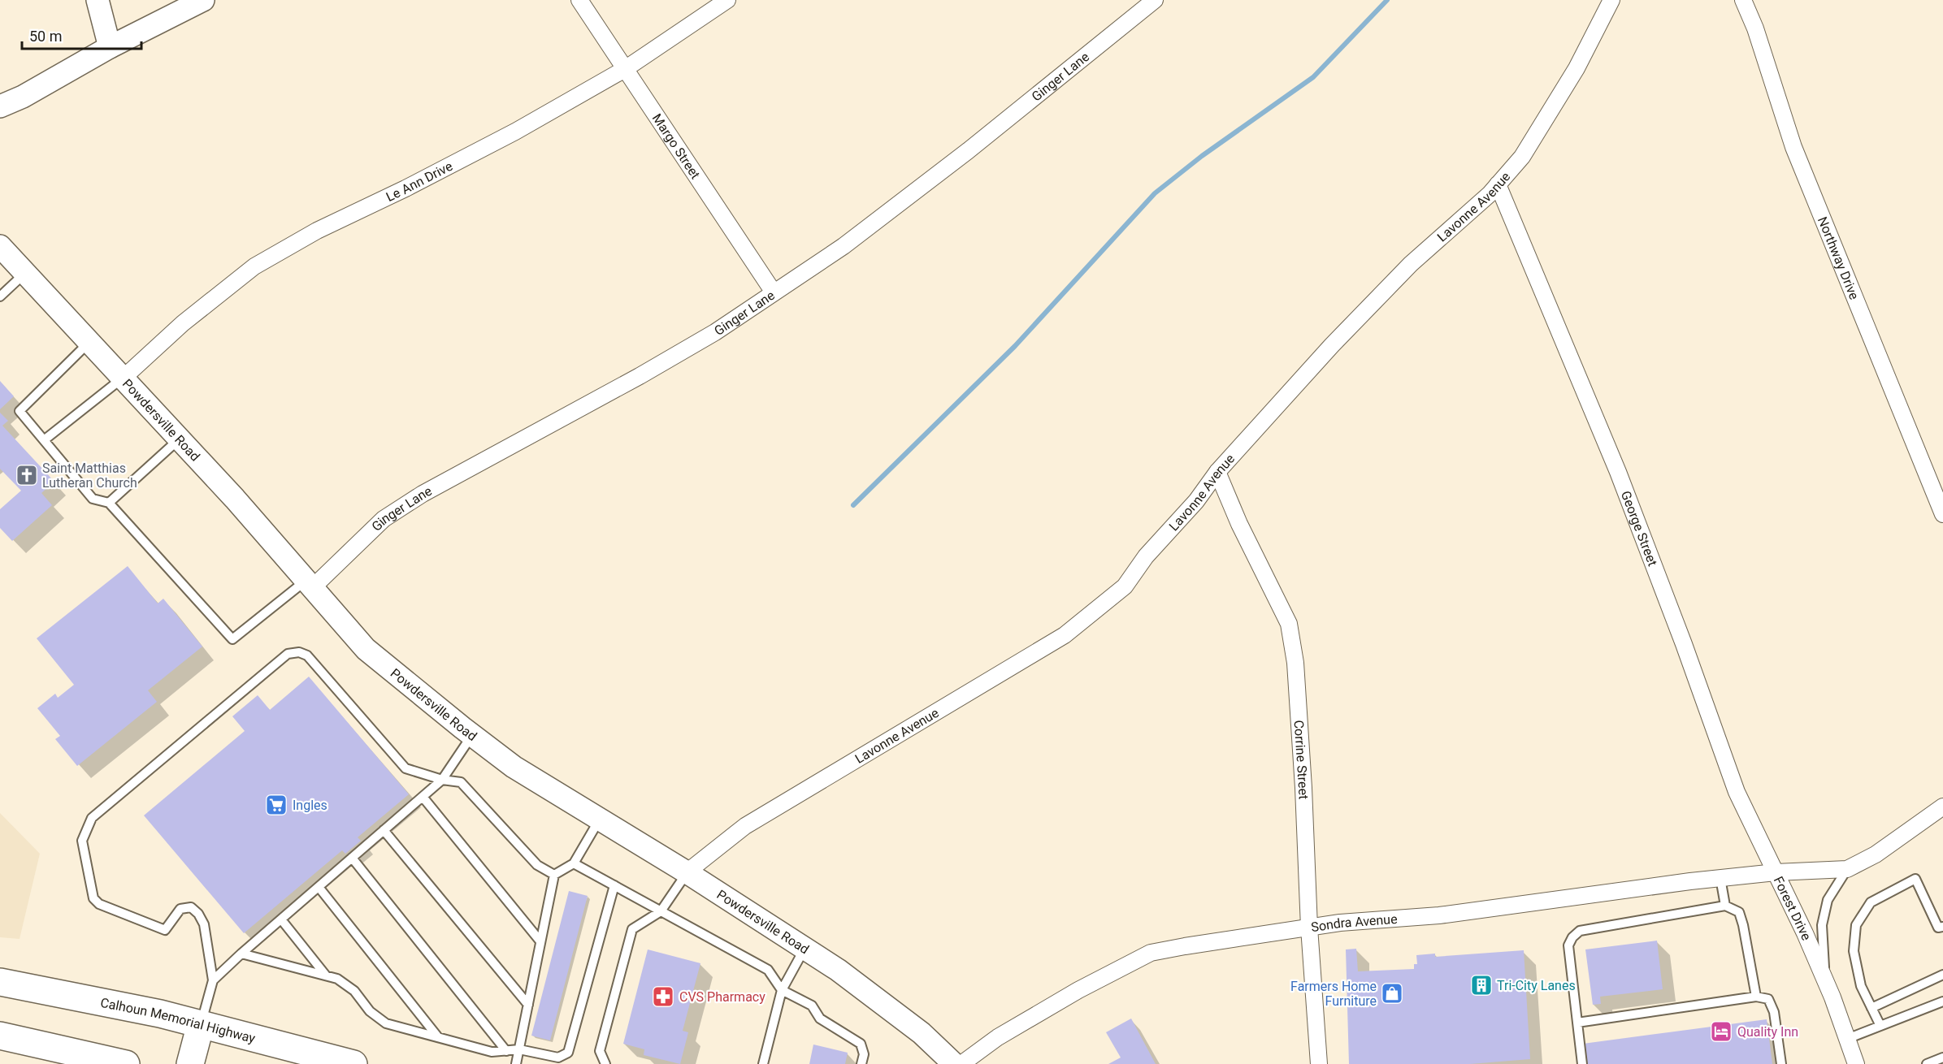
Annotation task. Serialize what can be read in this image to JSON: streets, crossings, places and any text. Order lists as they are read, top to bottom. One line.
{"streets":{"highway":["Calhoun Memorial Highway"],"street":["Ginger Lane","Margo Street","Le Ann Drive","Lavonne Avenue","Northway Drive","Powdersville Road","George Street","Corrine Street","Forest Drive","Sondra Avenue"]},"crossings":[["Ginger Lane","Margo Street"],["Ginger Lane","Powdersville Road"],["Margo Street","Le Ann Drive"],["Le Ann Drive","Powdersville Road"],["Lavonne Avenue","Powdersville Road"],["Lavonne Avenue","George Street"],["Lavonne Avenue","Corrine Street"],["George Street","Forest Drive"],["George Street","Sondra Avenue"],["Corrine Street","Sondra Avenue"],["Forest Drive","Sondra Avenue"]],"places":{"church":["Saint Matthias Lutheran Church"],"supermarket":["Ingles"],"building":["Tri-City Lanes"],"shop":["Farmers Home Furniture"],"pharmacy":["CVS Pharmacy"],"hotel":["Quality Inn"]},"scale_bar":"50 m"}
